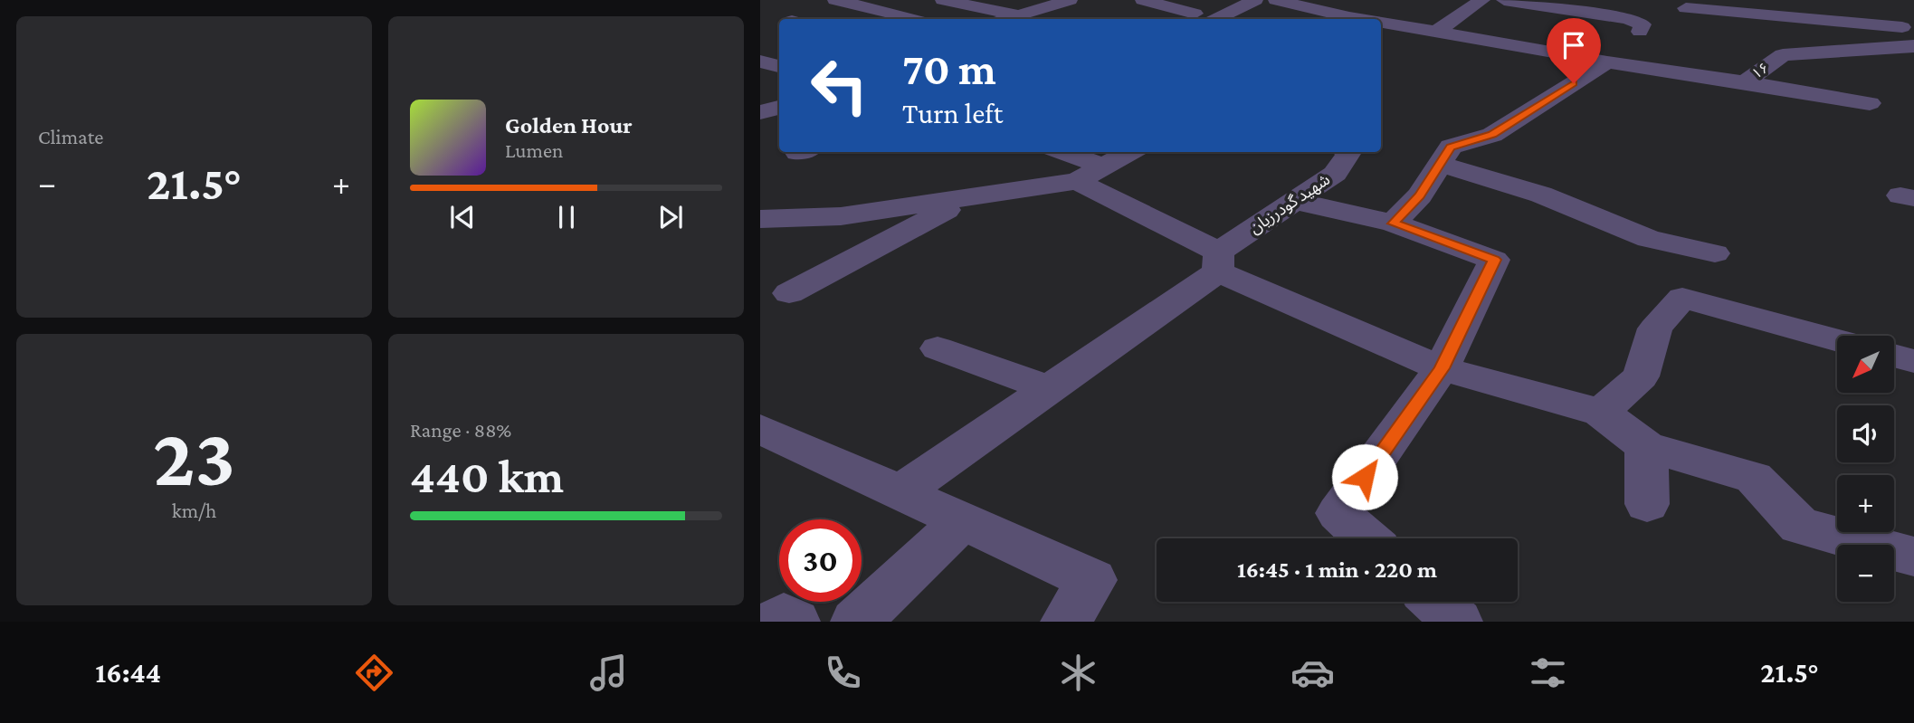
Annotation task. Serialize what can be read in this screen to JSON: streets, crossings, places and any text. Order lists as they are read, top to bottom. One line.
{"streets":{"street":["۱۶","شهید گودرزیان"]},"north":"bottom left","page":{"tile":["Climate",["23","km/h"],["Range · 88%","440 km"]],"turn":["70 m","Turn left"],"song":["Golden Hour","Lumen"],"heat":["−","21.5°","+"],"map_buttons":["+","−"],"limit":"30","trip":"16:45 · 1 min · 220 m","tabs":["16:44","21.5°"]}}
